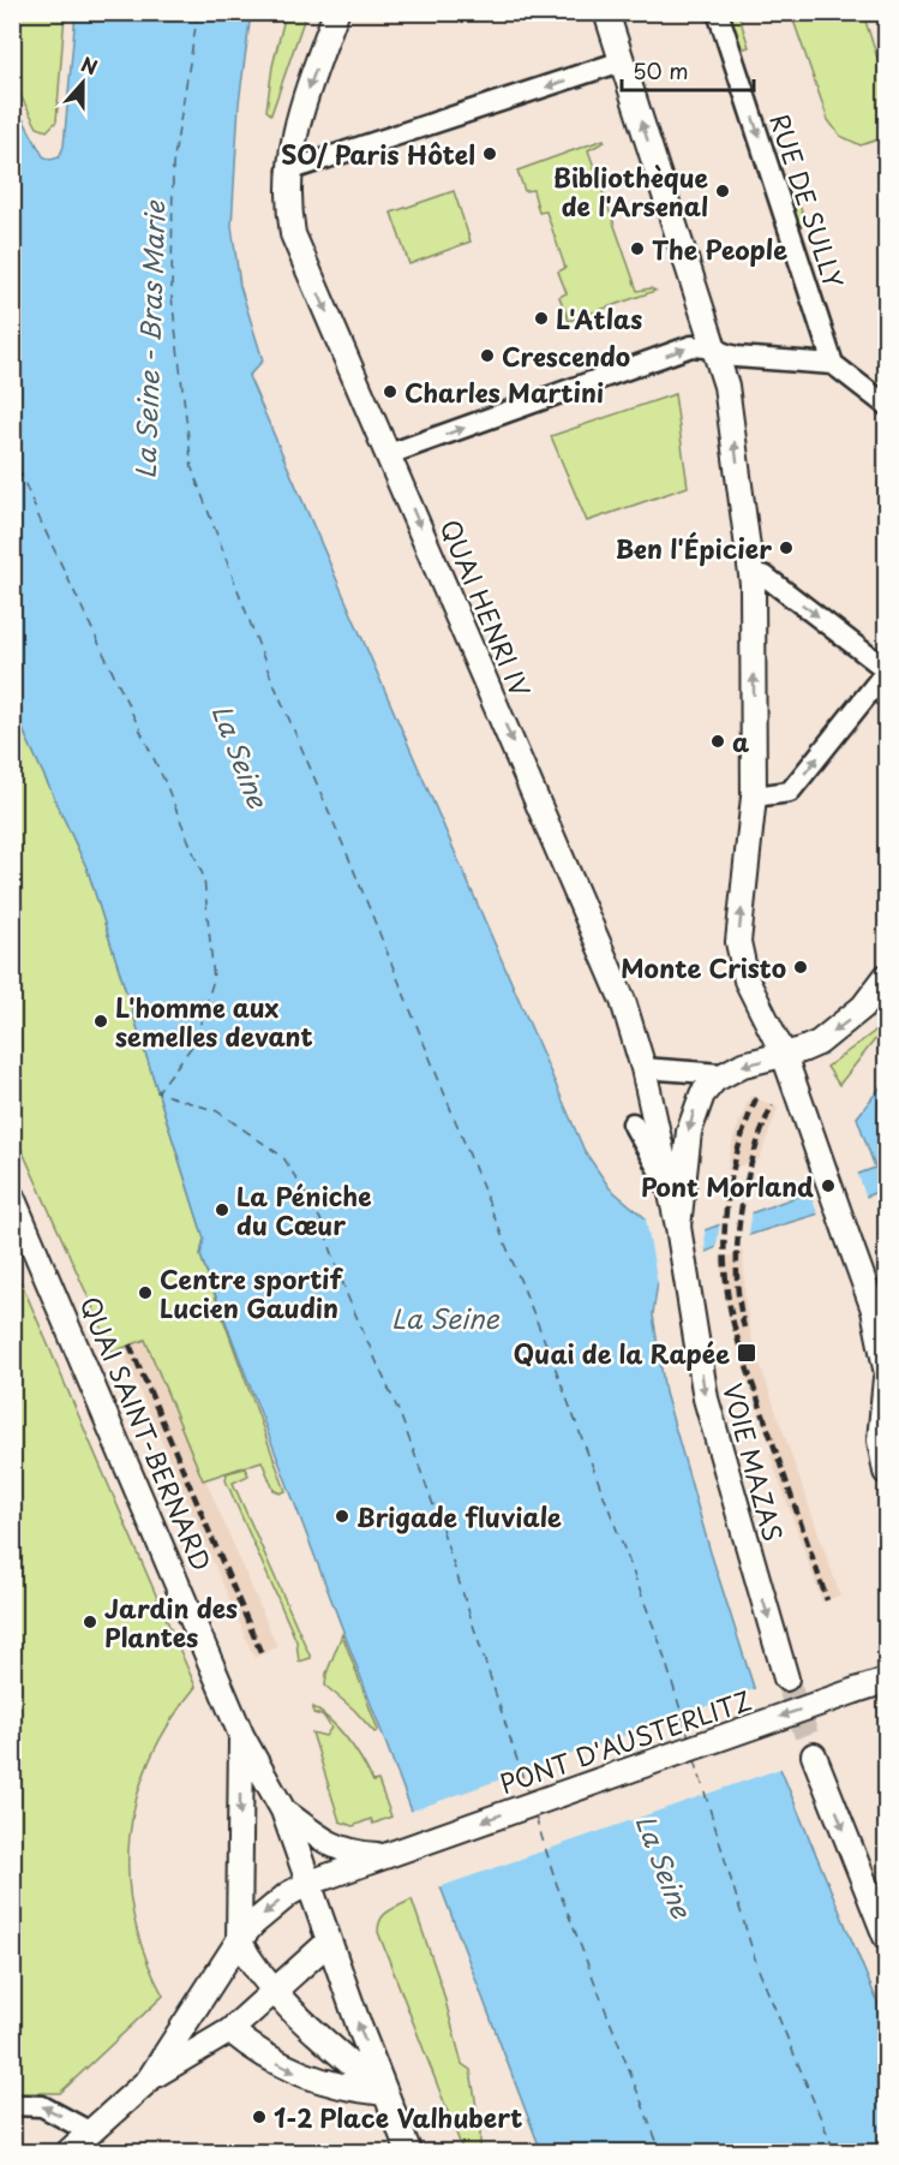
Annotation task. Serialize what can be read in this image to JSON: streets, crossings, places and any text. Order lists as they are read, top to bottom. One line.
{"streets":{"main road":["QUAI HENRI IV","QUAI SAINT-BERNARD","VOIE MAZAS","PONT D'AUSTERLITZ"],"street":["RUE DE SULLY"]},"crossings":[["QUAI HENRI IV","VOIE MAZAS"],["QUAI SAINT-BERNARD","PONT D'AUSTERLITZ"]],"one_way":["RUE DE SULLY","QUAI HENRI IV","PONT D'AUSTERLITZ"],"water":["La Seine - Bras Marie","La Seine"],"places":{"other":["SO/ Paris Hôtel","Bibliothèque de l'Arsenal","The People","L'Atlas","Crescendo","Charles Martini","Ben l'Épicier","a","Monte Cristo","L'homme aux semelles devant","Pont Morland","La Péniche du Cœur","Centre sportif Lucien Gaudin","Brigade fluviale","Jardin des Plantes","1-2 Place Valhubert"],"transit":["Quai de la Rapée"]},"scale_bar":"50 m","north":"top"}
